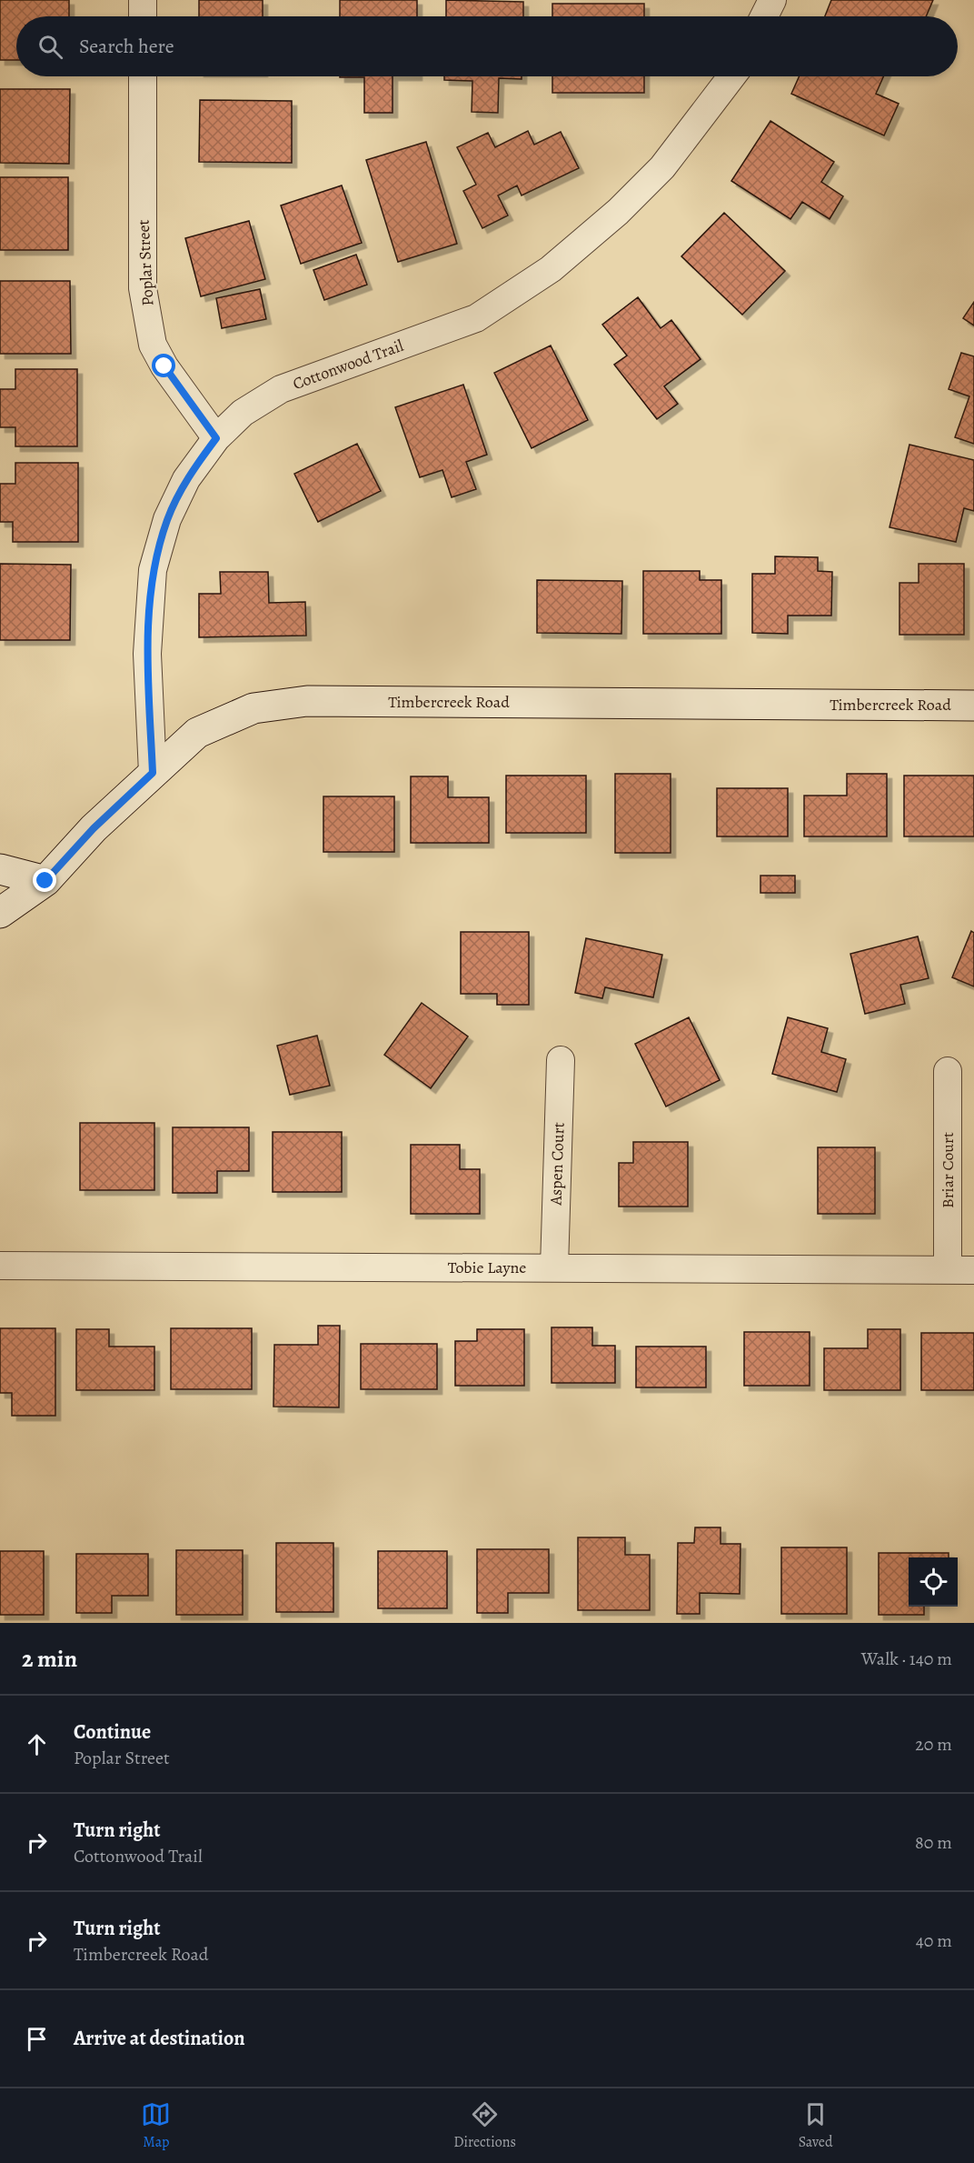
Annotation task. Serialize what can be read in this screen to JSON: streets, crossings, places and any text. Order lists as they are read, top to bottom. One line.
{"streets":{"street":["Poplar Street","Cottonwood Trail","Timbercreek Road","Aspen Court","Briar Court","Tobie Layne"]},"crossings":[["Poplar Street","Cottonwood Trail"],["Cottonwood Trail","Timbercreek Road"],["Aspen Court","Tobie Layne"],["Briar Court","Tobie Layne"]],"page":{"search":"Search here","heading":["2 min","Walk · 140 m"],"list":[["Continue","Poplar Street","20 m"],["Turn right","Cottonwood Trail","80 m"],["Turn right","Timbercreek Road","40 m"],"Arrive at destination"],"nav":["Map","Directions","Saved"]}}
